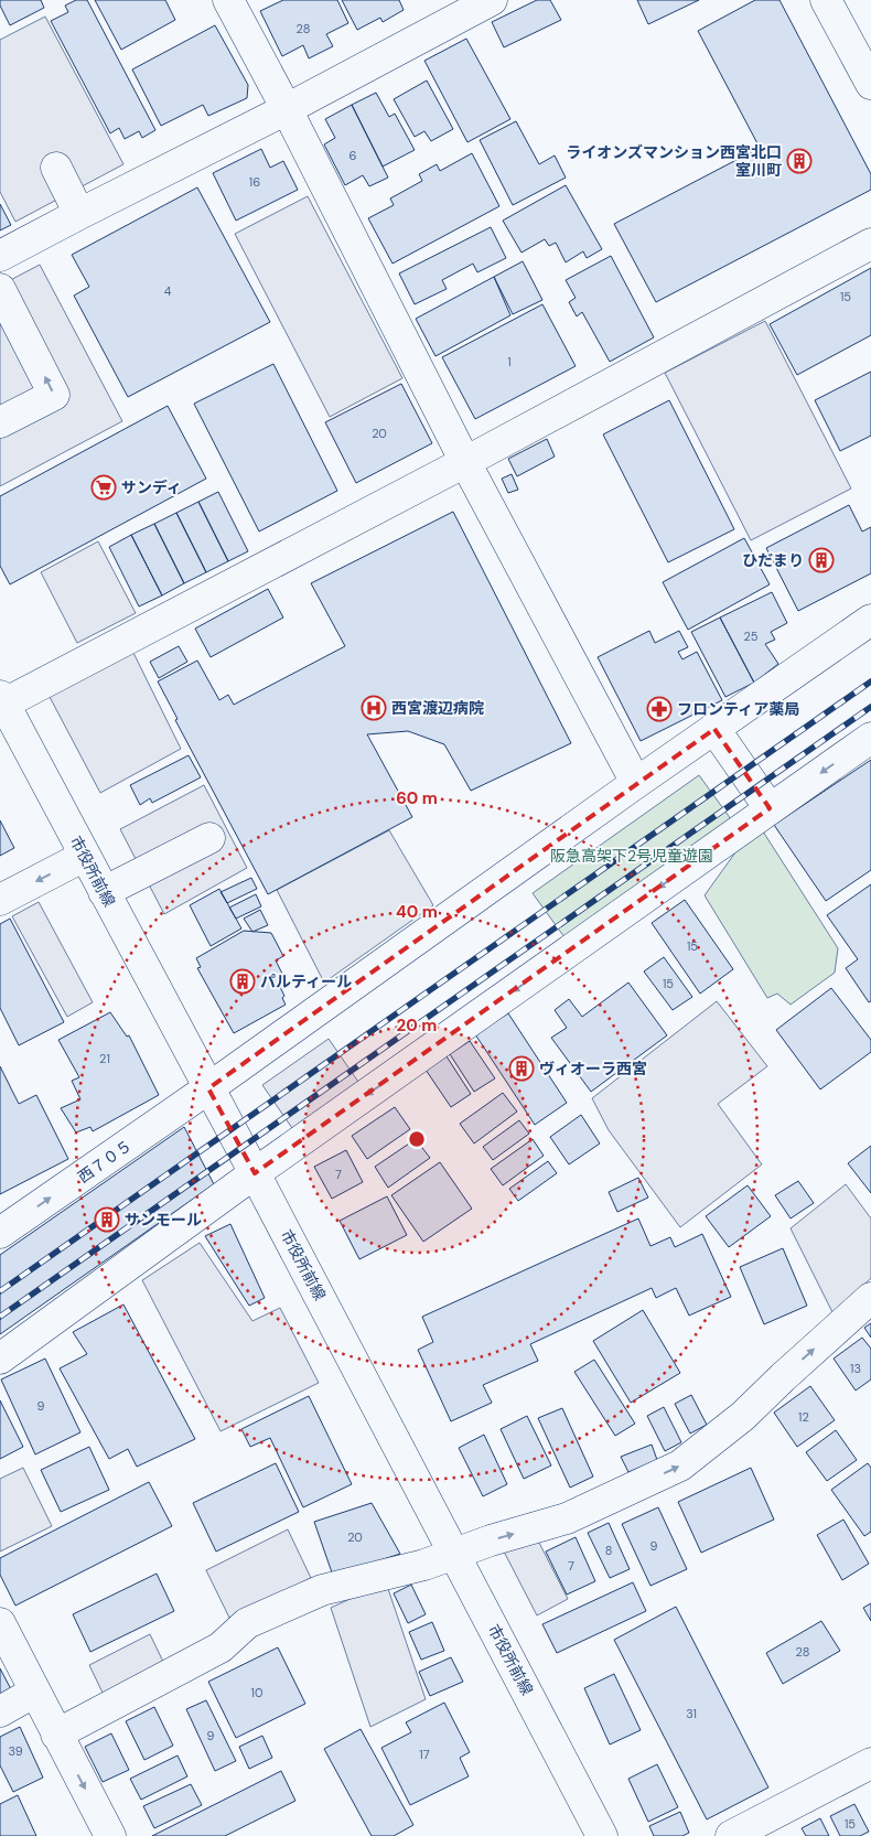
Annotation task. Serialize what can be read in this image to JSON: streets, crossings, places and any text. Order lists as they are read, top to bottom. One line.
{"streets":{"street":["市役所前線","西７０５"]},"crossings":[["市役所前線","西７０５"]],"parks":["阪急高架下2号児童遊園"],"places":{"building":["ライオンズマンション西宮北口 室川町","ひだまり","パルティール","ヴィオーラ西宮","サンモール"],"supermarket":["サンディ"],"hospital":["西宮渡辺病院"],"pharmacy":["フロンティア薬局"]},"house_numbers":["28","6","16","4","15","1","20","25","15","15","21","7","13","9","12","20","9","8","7","28","10","31","9","39","17","15"],"rings":["60 m","40 m","20 m"]}
